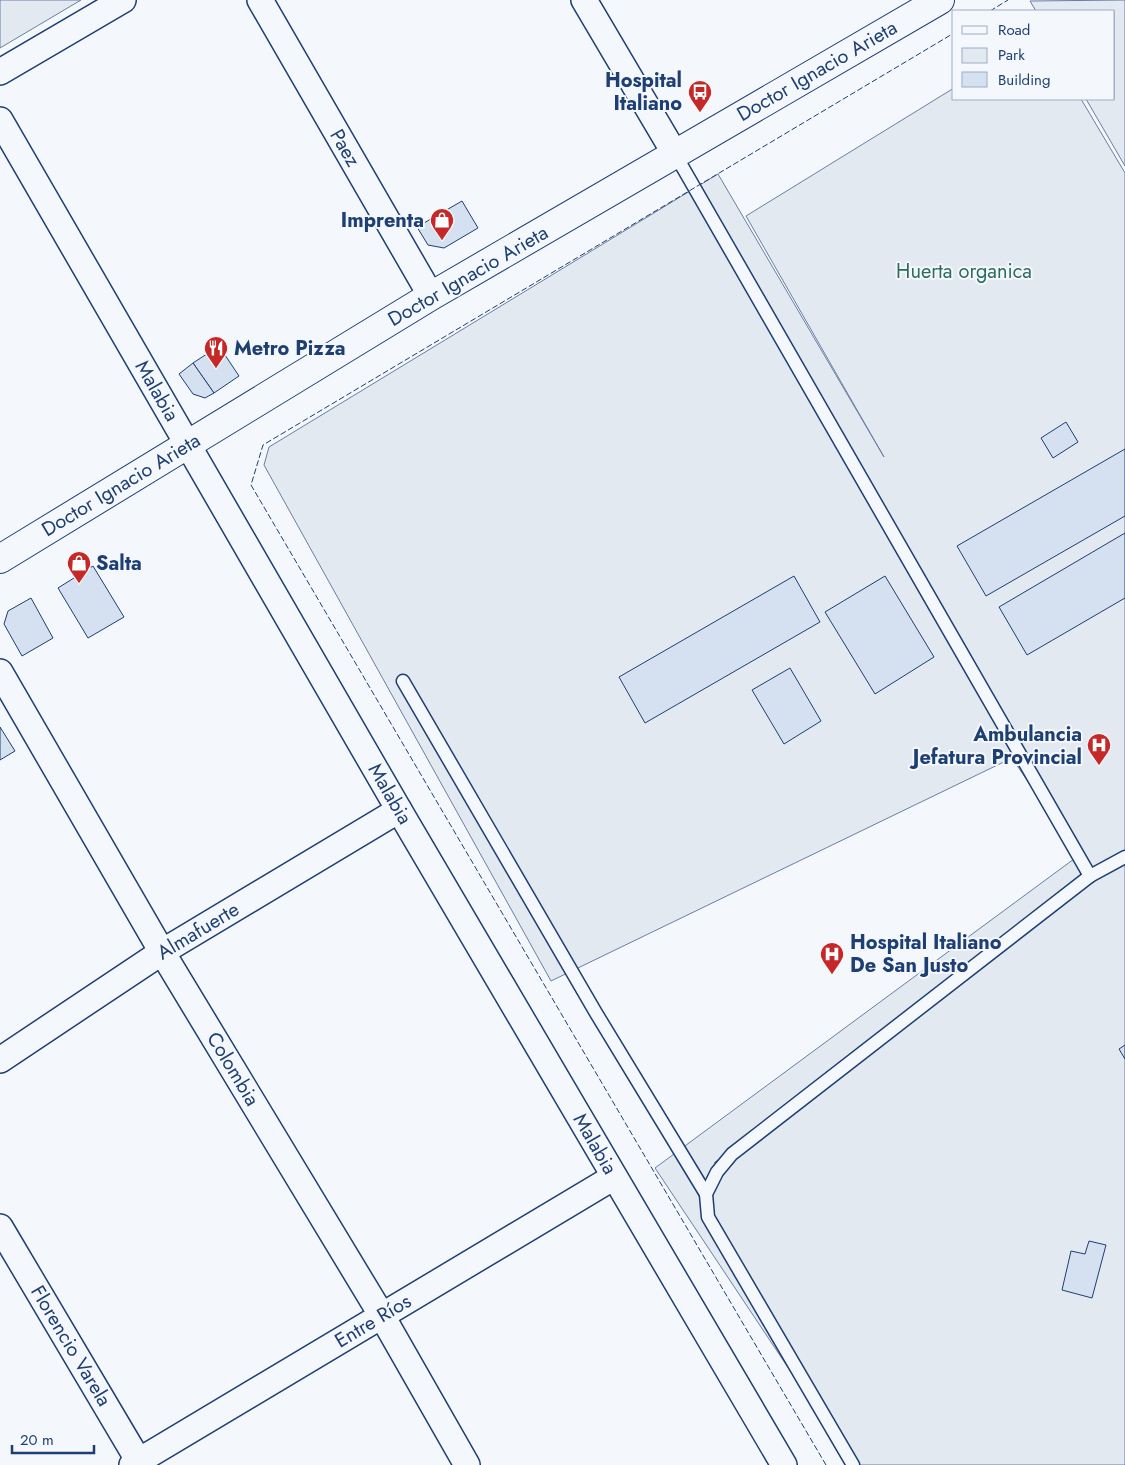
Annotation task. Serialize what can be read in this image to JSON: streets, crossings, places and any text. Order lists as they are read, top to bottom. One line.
{"streets":{"street":["Doctor Ignacio Arieta","Paez","Malabia","Almafuerte","Colombia","Entre Ríos","Florencio Varela"]},"crossings":[["Doctor Ignacio Arieta","Paez"],["Doctor Ignacio Arieta","Malabia"],["Malabia","Almafuerte"],["Malabia","Entre Ríos"],["Almafuerte","Colombia"],["Colombia","Entre Ríos"],["Entre Ríos","Florencio Varela"]],"parks":["Huerta organica"],"places":{"bus stop":["Hospital Italiano"],"shop":["Imprenta","Salta"],"restaurant":["Metro Pizza"],"hospital":["Ambulancia Jefatura Provincial","Hospital Italiano De San Justo"]},"legend":["Road","Park","Building"],"scale_bar":"20 m"}
